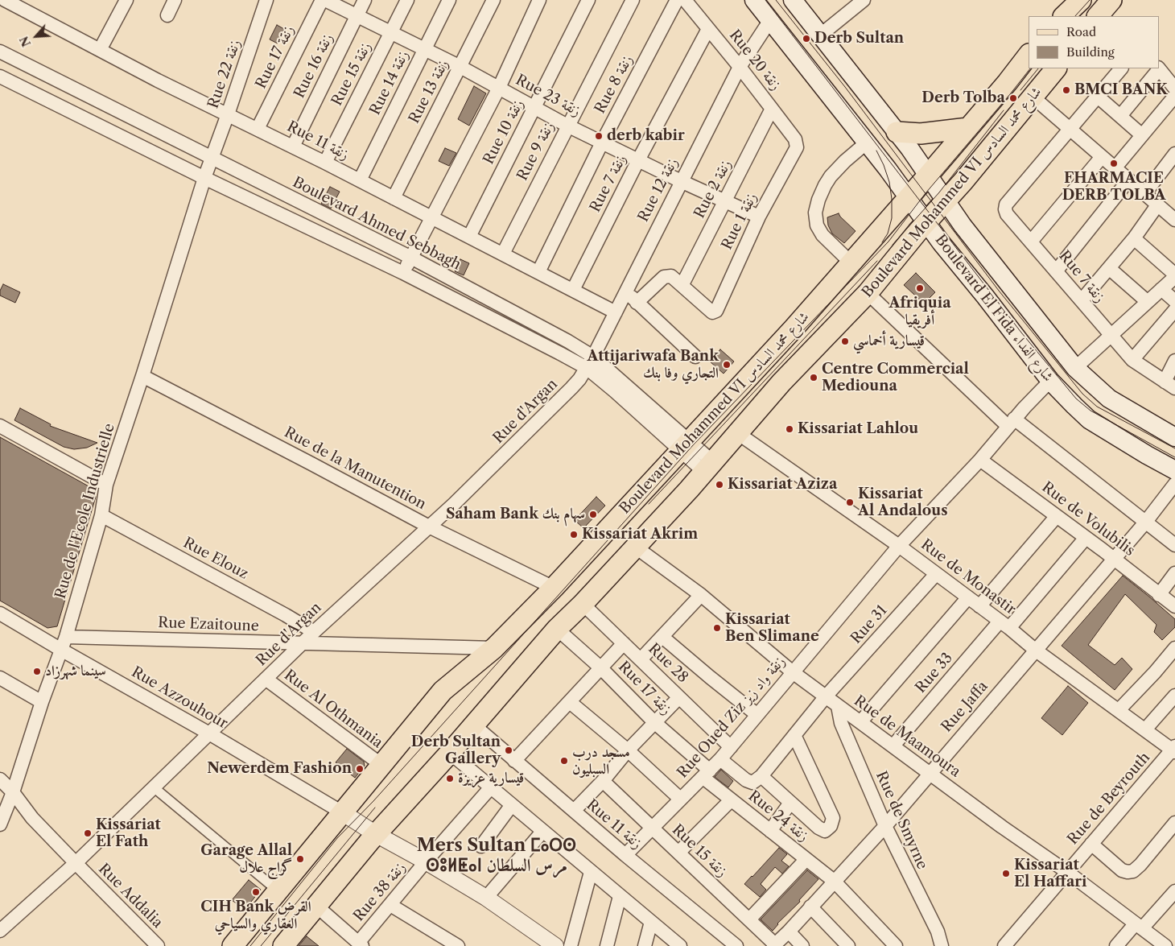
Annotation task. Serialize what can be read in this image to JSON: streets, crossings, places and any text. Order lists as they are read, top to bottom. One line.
{"streets":{"main road":["Boulevard Mohammed VI شارع محمد السادس","Boulevard El Fida شارع الفداء"],"street":["Rue 17 زنقة","Rue 20 زنقة","Rue 16 زنقة","Rue 22 زنقة","Rue 15 زنقة","Rue 14 زنقة","Rue 8 زنقة","Rue 13 زنقة","Rue 23 زنقة","Rue 10 زنقة","Rue 11 زنقة","Rue 9 زنقة","Rue 7 زنقة","Rue 2 زنقة","Rue 12 زنقة","Rue 1 زنقة","Boulevard Ahmed Sebbagh","Rue d'Argan","Rue de la Manutention","Rue de l'Ecole Industrielle","Rue de Volubilis","Rue Elouz","Rue de Monastir","Rue Ezaitoune","Rue 31","Rue 28","Rue 33","Rue Azzouhour","Rue Jaffa","Rue Al Othmania","Rue Oued Ziz زنقة واد زيز","Rue de Maamoura","Rue de Beyrouth","Rue 24 زنقة","Rue de Smyrne","Rue 38 زنقة","Rue Addalia"]},"crossings":[["Rue 17 زنقة","Rue 11 زنقة"],["Rue 17 زنقة","Boulevard Mohammed VI شارع محمد السادس"],["Rue 17 زنقة","Rue Oued Ziz زنقة واد زيز"],["Rue 17 زنقة","Rue 24 زنقة"],["Rue 20 زنقة","Rue 7 زنقة"],["Rue 20 زنقة","Rue 2 زنقة"],["Rue 20 زنقة","Rue 12 زنقة"],["Rue 20 زنقة","Rue 1 زنقة"],["Rue 16 زنقة","Rue 23 زنقة"],["Rue 16 زنقة","Rue 11 زنقة"],["Rue 22 زنقة","Rue 11 زنقة"],["Rue 22 زنقة","Boulevard Ahmed Sebbagh"],["Rue 22 زنقة","Rue de l'Ecole Industrielle"],["Rue 15 زنقة","Rue 23 زنقة"],["Rue 15 زنقة","Rue 11 زنقة"],["Rue 15 زنقة","Rue Jaffa"],["Rue 15 زنقة","Rue Oued Ziz زنقة واد زيز"],["Rue 14 زنقة","Rue 23 زنقة"],["Rue 14 زنقة","Rue 11 زنقة"],["Rue 8 زنقة","Rue 23 زنقة"],["Rue 8 زنقة","Rue 11 زنقة"],["Rue 13 زنقة","Rue 23 زنقة"],["Rue 13 زنقة","Rue 11 زنقة"],["Rue 23 زنقة","Rue 10 زنقة"],["Rue 23 زنقة","Rue 9 زنقة"],["Rue 23 زنقة","Rue 7 زنقة"],["Rue 23 زنقة","Rue 2 زنقة"],["Rue 23 زنقة","Rue 12 زنقة"],["Rue 23 زنقة","Rue 1 زنقة"],["Rue 10 زنقة","Rue 11 زنقة"],["Rue 11 زنقة","Rue 9 زنقة"],["Rue 11 زنقة","Rue 7 زنقة"],["Rue 11 زنقة","Rue 12 زنقة"],["Rue 11 زنقة","Boulevard Mohammed VI شارع محمد السادس"],["Rue 11 زنقة","Rue Oued Ziz زنقة واد زيز"],["Rue 2 زنقة","Rue 1 زنقة"],["Rue 12 زنقة","Boulevard Ahmed Sebbagh"],["Rue 12 زنقة","Boulevard El Fida شارع الفداء"],["Rue 12 زنقة","Rue d'Argan"],["Boulevard Mohammed VI شارع محمد السادس","Boulevard Ahmed Sebbagh"],["Boulevard Mohammed VI شارع محمد السادس","Boulevard El Fida شارع الفداء"],["Boulevard Mohammed VI شارع محمد السادس","Rue de la Manutention"],["Boulevard Mohammed VI شارع محمد السادس","Rue de Monastir"],["Boulevard Mohammed VI شارع محمد السادس","Rue Ezaitoune"],["Boulevard Mohammed VI شارع محمد السادس","Rue 28"],["Boulevard Mohammed VI شارع محمد السادس","Rue Azzouhour"],["Boulevard Mohammed VI شارع محمد السادس","Rue Al Othmania"],["Boulevard Mohammed VI شارع محمد السادس","Rue de Maamoura"],["Boulevard Ahmed Sebbagh","Rue d'Argan"],["Boulevard Ahmed Sebbagh","Rue de l'Ecole Industrielle"],["Boulevard El Fida شارع الفداء","Rue Oued Ziz زنقة واد زيز"],["Rue d'Argan","Rue de la Manutention"],["Rue d'Argan","Rue Elouz"],["Rue d'Argan","Rue Ezaitoune"],["Rue d'Argan","Rue Azzouhour"],["Rue d'Argan","Rue Al Othmania"],["Rue d'Argan","Rue Addalia"],["Rue de la Manutention","Rue de l'Ecole Industrielle"],["Rue de l'Ecole Industrielle","Rue Elouz"],["Rue de l'Ecole Industrielle","Rue Ezaitoune"],["Rue de l'Ecole Industrielle","Rue Azzouhour"],["Rue de l'Ecole Industrielle","Rue Addalia"],["Rue de Volubilis","Rue 33"],["Rue de Volubilis","Rue Jaffa"],["Rue de Volubilis","Rue Oued Ziz زنقة واد زيز"],["Rue de Monastir","Rue 31"],["Rue de Monastir","Rue 33"],["Rue de Monastir","Rue Jaffa"],["Rue de Monastir","Rue Oued Ziz زنقة واد زيز"],["Rue de Monastir","Rue de Beyrouth"],["Rue 31","Rue de Maamoura"],["Rue 28","Rue Oued Ziz زنقة واد زيز"],["Rue 33","Rue de Maamoura"],["Rue Jaffa","Rue de Maamoura"],["Rue Jaffa","Rue 24 زنقة"],["Rue Jaffa","Rue de Smyrne"],["Rue Oued Ziz زنقة واد زيز","Rue de Maamoura"],["Rue Oued Ziz زنقة واد زيز","Rue 24 زنقة"],["Rue de Maamoura","Rue de Beyrouth"],["Rue de Maamoura","Rue de Smyrne"]],"districts":["Mers Sultan ⵎⴰⵔⵙ ⵙⵓⵍⵟⴰⵏ مرس السلطان"],"places":["Derb Sultan","BMCI BANK","Derb Tolba","derb kabir","FHARMACIE DERB TOLBA","Afriquia أفريقيا","قيسارية أخماسي","Attijariwafa Bank التجاري وفا بنك","Centre Commercial Mediouna","Kissariat Lahlou","Kissariat Aziza","Kissariat Al Andalous","Saham Bank سهام بنك","Kissariat Akrim","Kissariat Ben Slimane","سينما شهرزاد","Derb Sultan Gallery","مسجد درب السبليون","Newerdem Fashion","قيسارية عزيزة","Kissariat El Fath","Garage Allal گراج علال","Kissariat El Haffari","CIH Bank القرض العقاري والسياحي"],"legend":["Road","Building"],"north":"bottom left"}
